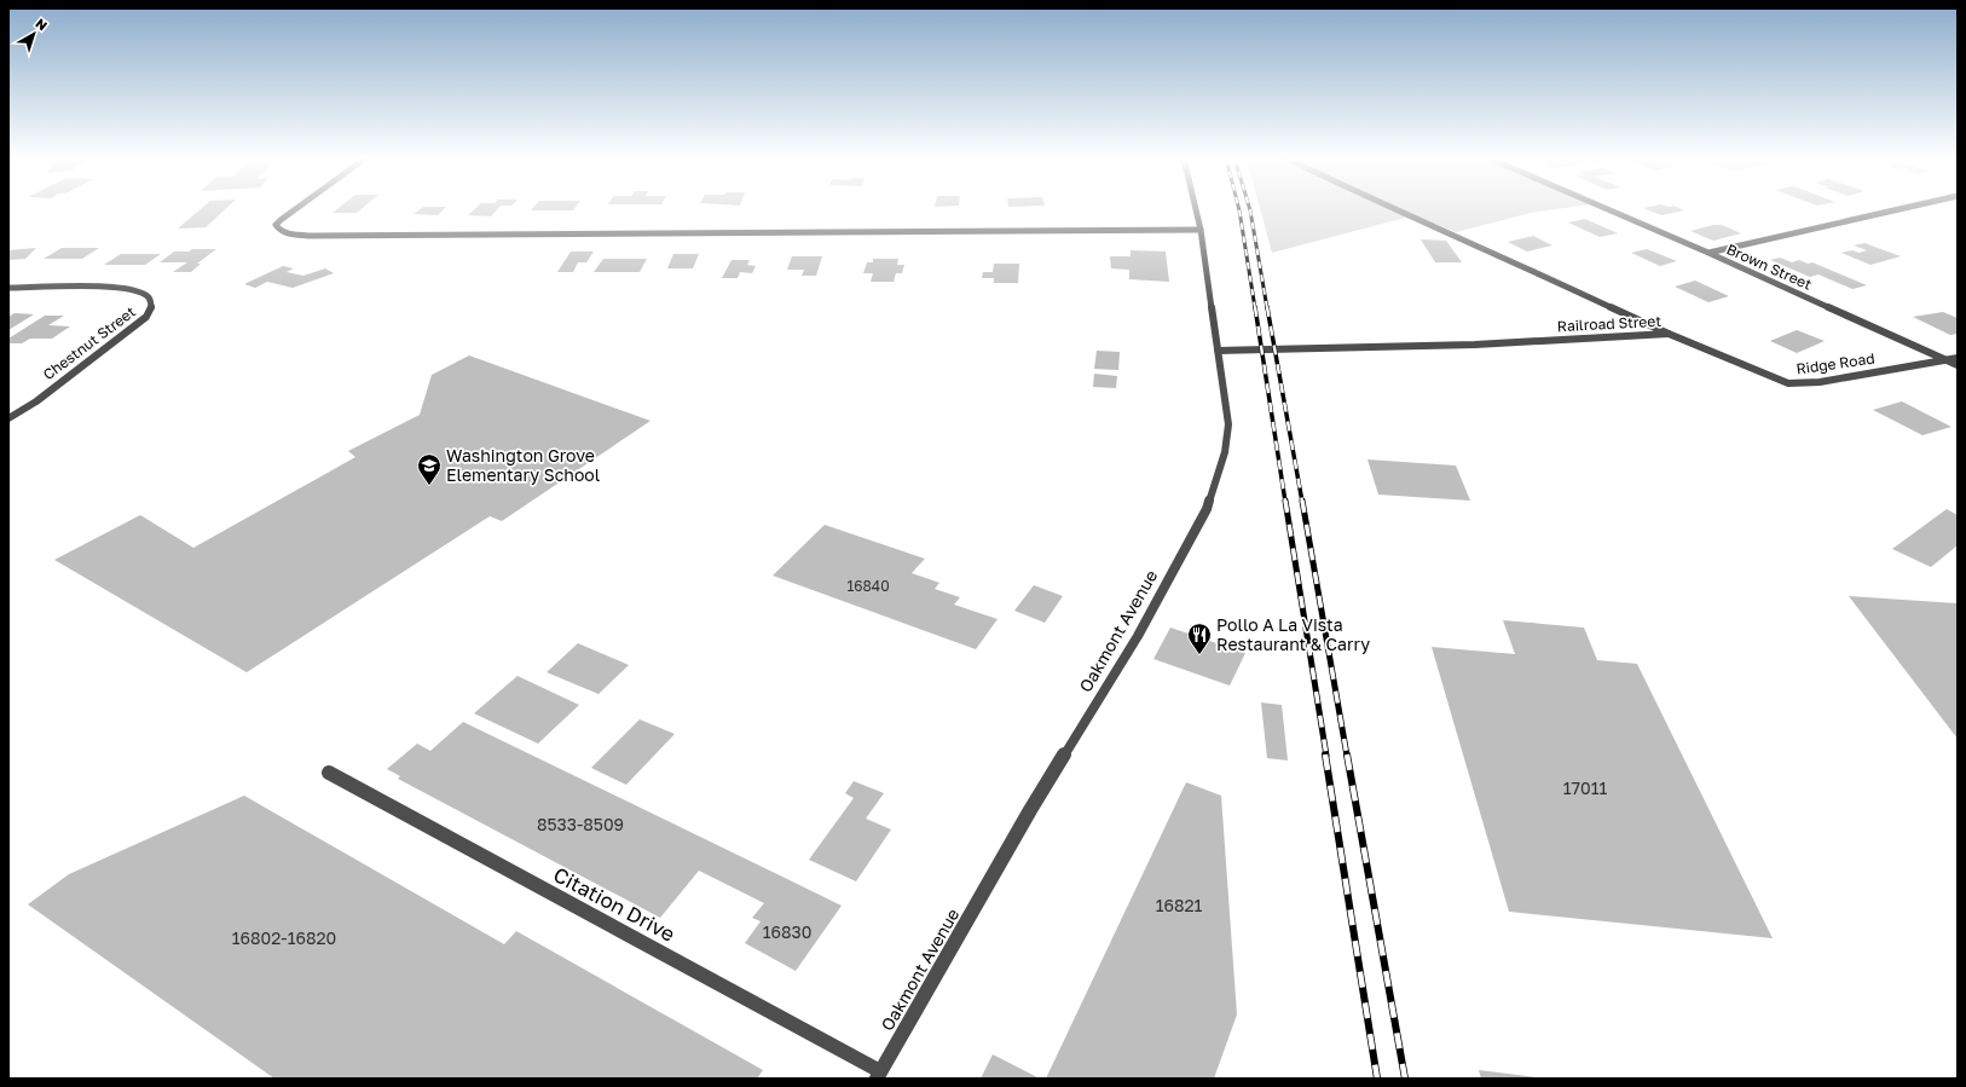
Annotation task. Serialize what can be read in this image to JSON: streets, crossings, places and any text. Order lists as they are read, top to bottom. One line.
{"streets":{"street":["Brown Street","Railroad Street","Chestnut Street","Ridge Road","Oakmont Avenue","Citation Drive"]},"crossings":[["Brown Street","Ridge Road"],["Railroad Street","Ridge Road"],["Railroad Street","Oakmont Avenue"],["Oakmont Avenue","Citation Drive"]],"places":{"school or university":["Washington Grove Elementary School"],"restaurant":["Pollo A La Vista Restaurant & Carry"]},"house_numbers":["16840","17011","8533-8509","16821","16830","16802-16820"],"north":"top right"}
